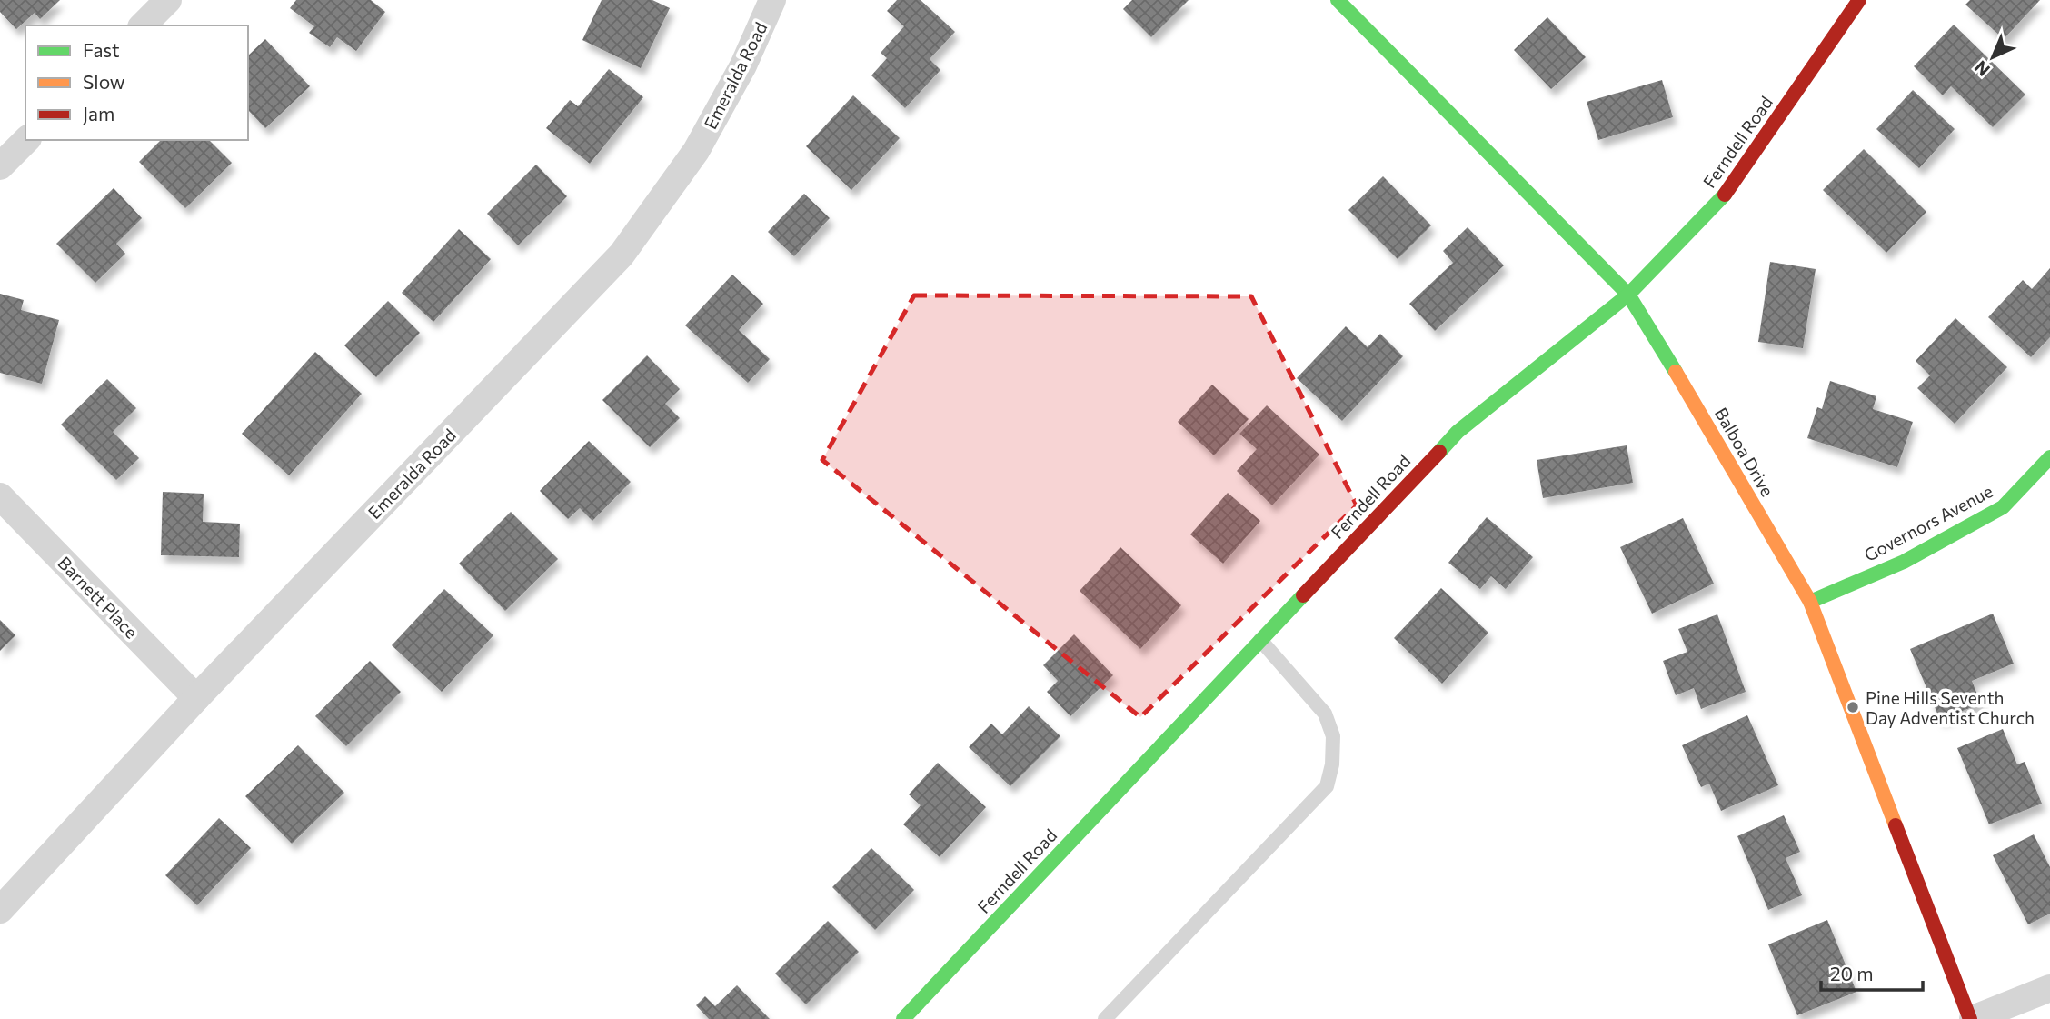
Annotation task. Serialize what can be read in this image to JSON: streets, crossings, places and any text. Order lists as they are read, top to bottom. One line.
{"streets":{"street":["Emeralda Road","Ferndell Road","Balboa Drive","Governors Avenue","Barnett Place"]},"crossings":[["Emeralda Road","Barnett Place"],["Ferndell Road","Balboa Drive"],["Balboa Drive","Governors Avenue"]],"places":["Pine Hills Seventh Day Adventist Church"],"legend":["Fast","Slow","Jam"],"scale_bar":"20 m","north":"bottom left"}
